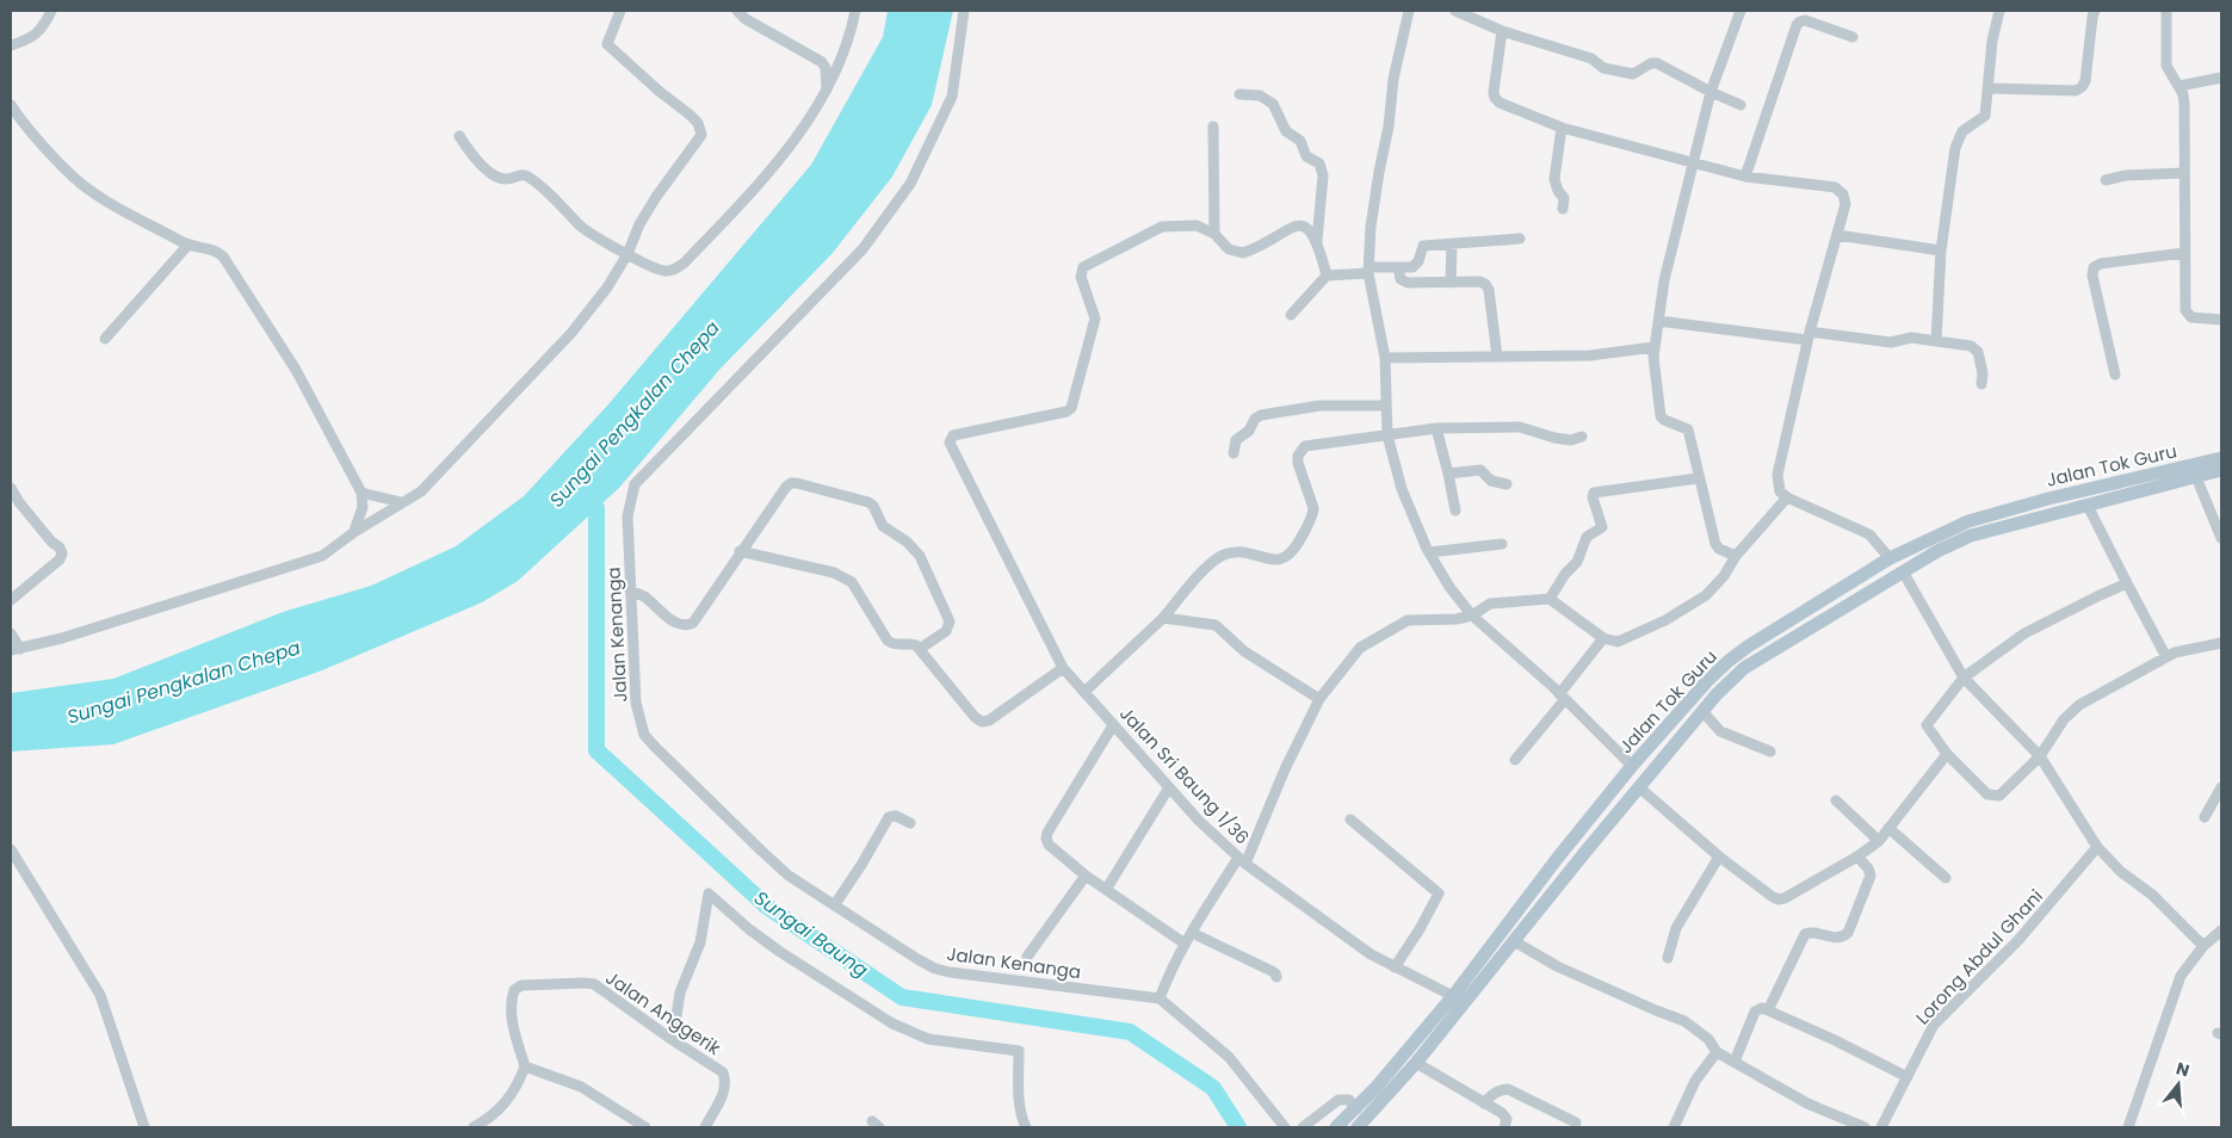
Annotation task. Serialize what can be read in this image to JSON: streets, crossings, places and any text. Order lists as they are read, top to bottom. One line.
{"streets":{"main road":["Jalan Tok Guru"],"street":["Jalan Kenanga","Jalan Sri Baung 1/36","Lorong Abdul Ghani","Jalan Anggerik"]},"crossings":[["Jalan Tok Guru","Jalan Sri Baung 1/36"]],"water":["Sungai Pengkalan Chepa","Sungai Baung"],"north":"top"}
